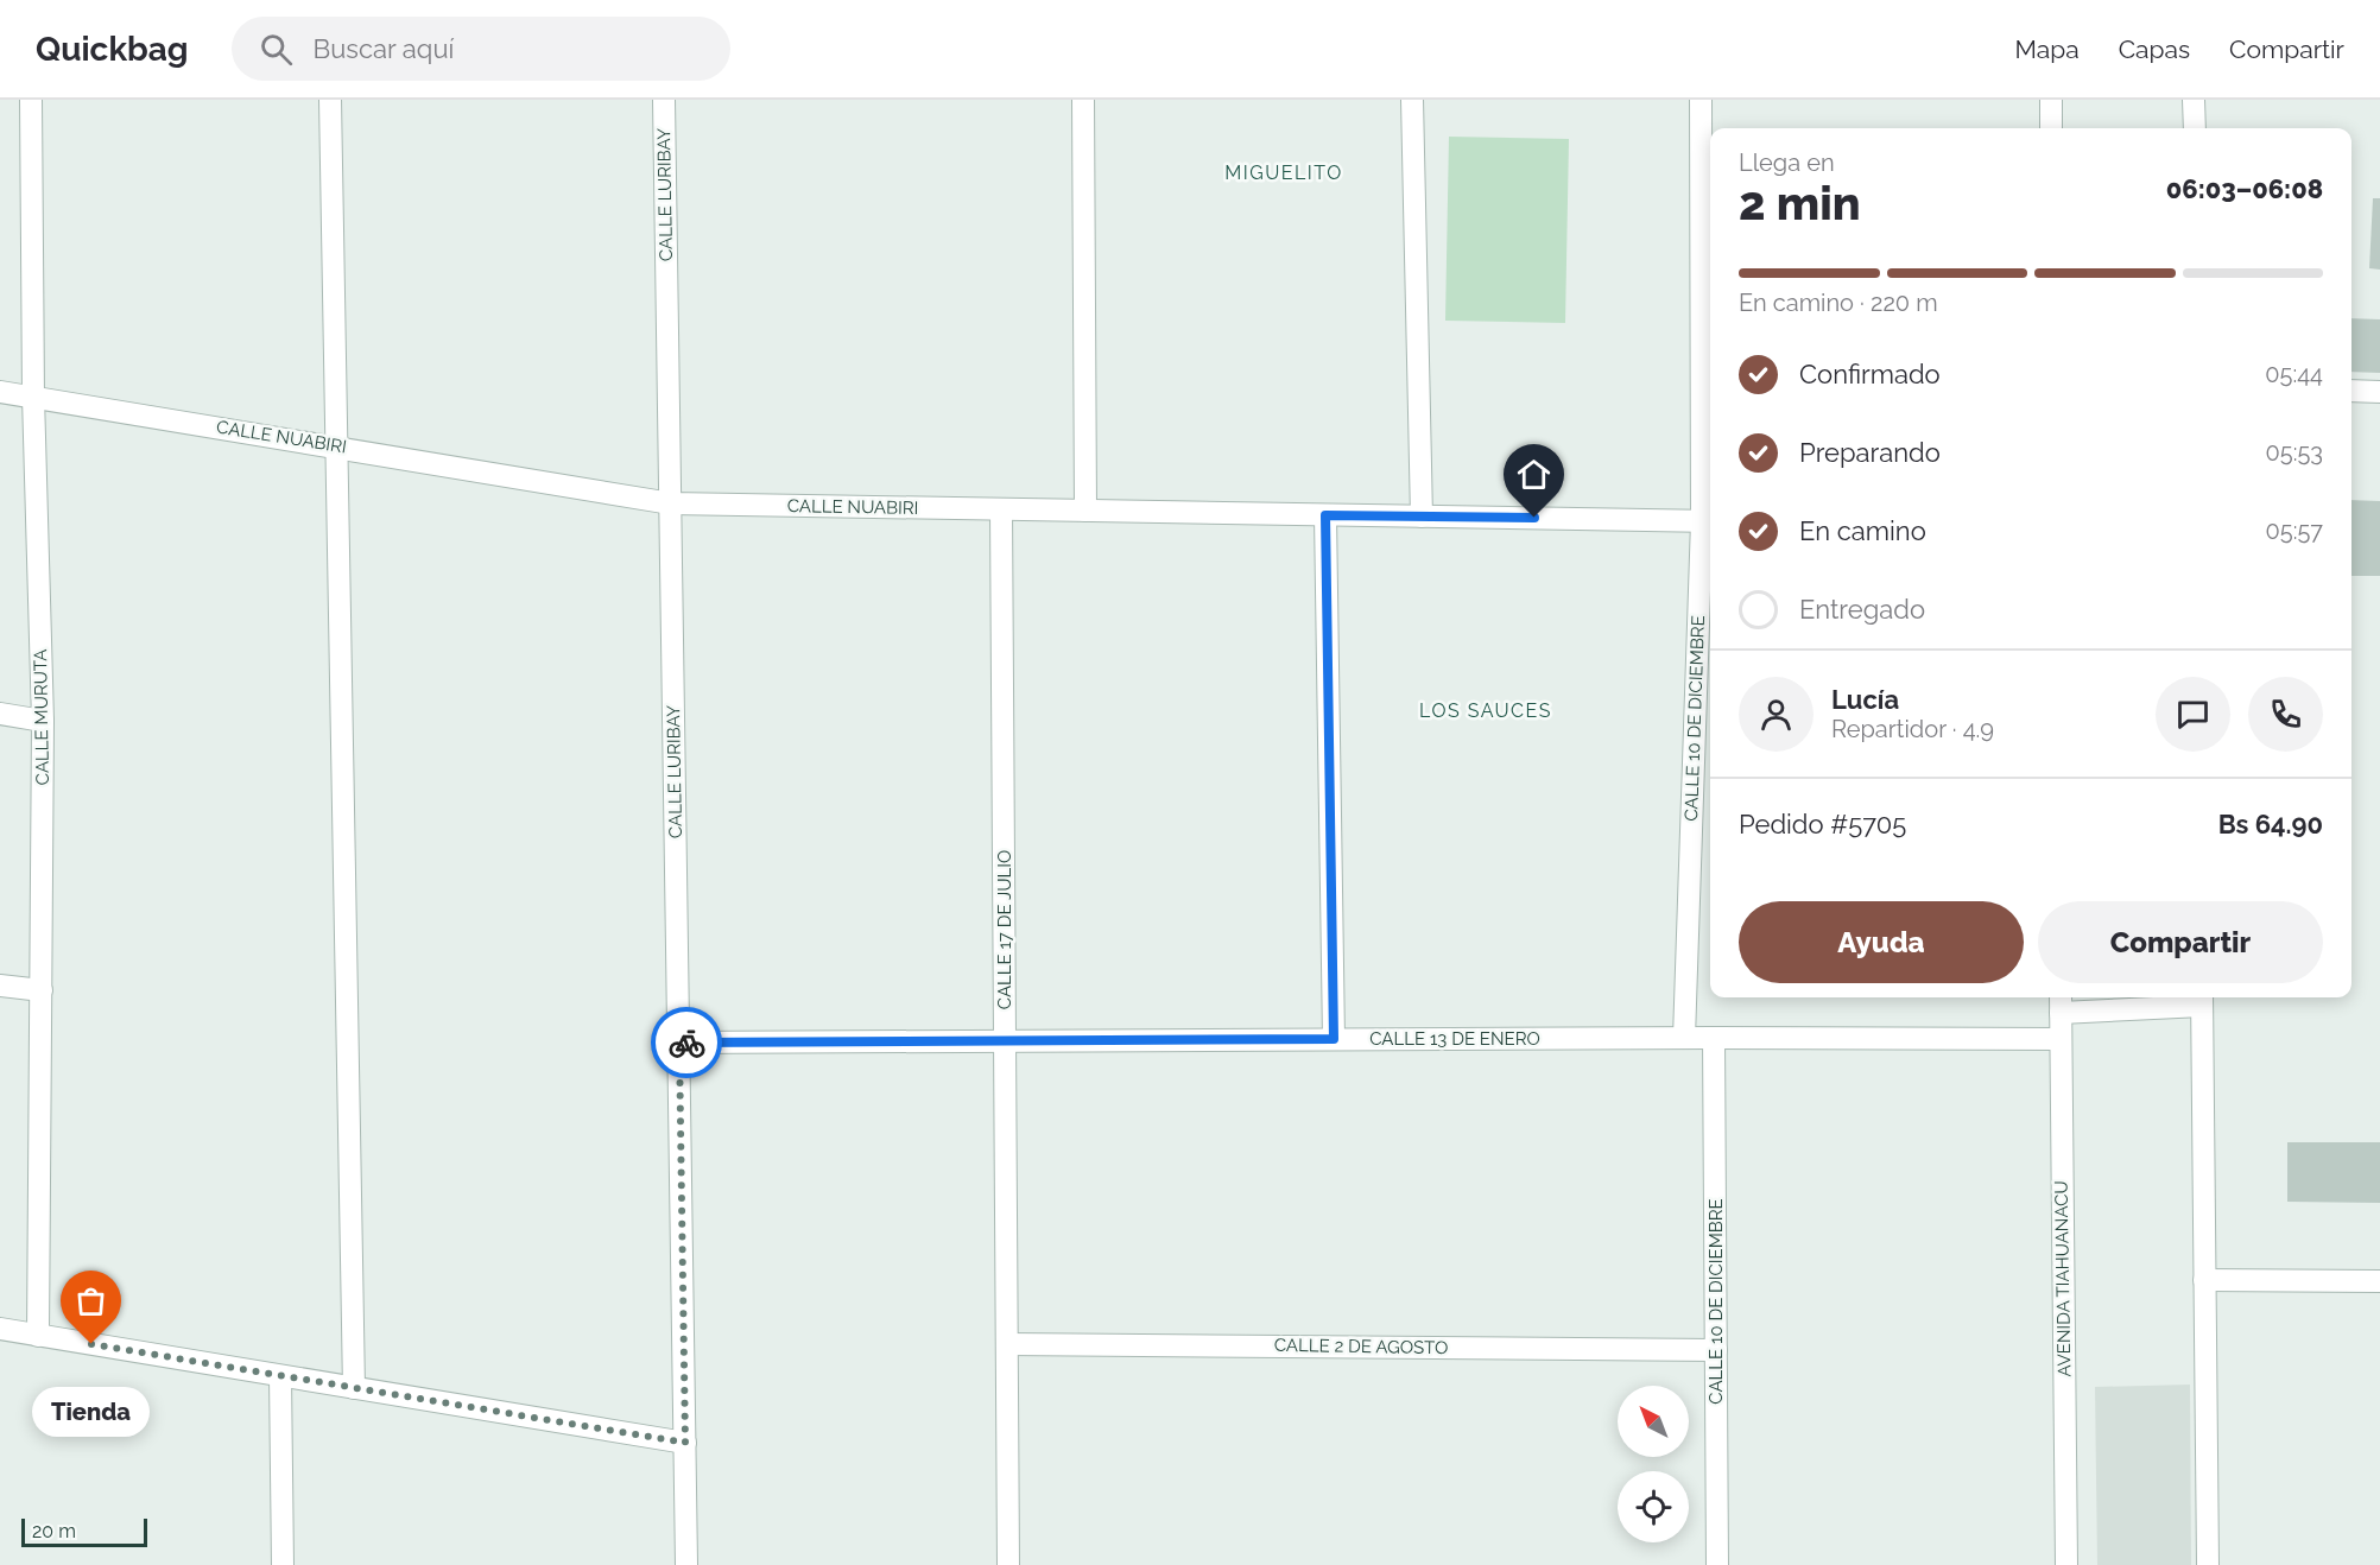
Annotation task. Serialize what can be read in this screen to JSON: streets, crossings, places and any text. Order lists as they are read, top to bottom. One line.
{"streets":{"street":["CALLE LURIBAY","CALLE NUABIRI","CALLE MURUTA","CALLE 10 DE DICIEMBRE","CALLE 17 DE JULIO","CALLE 13 DE ENERO","AVENIDA TIAHUANACU","CALLE 2 DE AGOSTO"]},"crossings":[["CALLE LURIBAY","CALLE NUABIRI"],["CALLE LURIBAY","CALLE 13 DE ENERO"],["CALLE NUABIRI","CALLE MURUTA"],["CALLE NUABIRI","CALLE 10 DE DICIEMBRE"],["CALLE NUABIRI","CALLE 17 DE JULIO"],["CALLE 10 DE DICIEMBRE","CALLE 13 DE ENERO"],["CALLE 10 DE DICIEMBRE","CALLE 2 DE AGOSTO"],["CALLE 17 DE JULIO","CALLE 13 DE ENERO"],["CALLE 17 DE JULIO","CALLE 2 DE AGOSTO"],["CALLE 13 DE ENERO","AVENIDA TIAHUANACU"]],"districts":["MIGUELITO","LOS SAUCES"],"places":["Tienda"],"scale_bar":"20 m","north":"top left","page":{"header":"Quickbag","search":"Buscar aquí","nav":["Mapa","Capas","Compartir"],"heading":["2 min","Llega en","06:03–06:08"],"panel":["Lucía","Repartidor · 4.9","Pedido #5705","Bs 64.90"],"bar":"En camino · 220 m","list":[["Confirmado","05:44"],["Preparando","05:53"],["En camino","05:57"],"Entregado"],"buttons":["Ayuda","Compartir"],"bubble":"Tienda","scale":"20 m"}}
